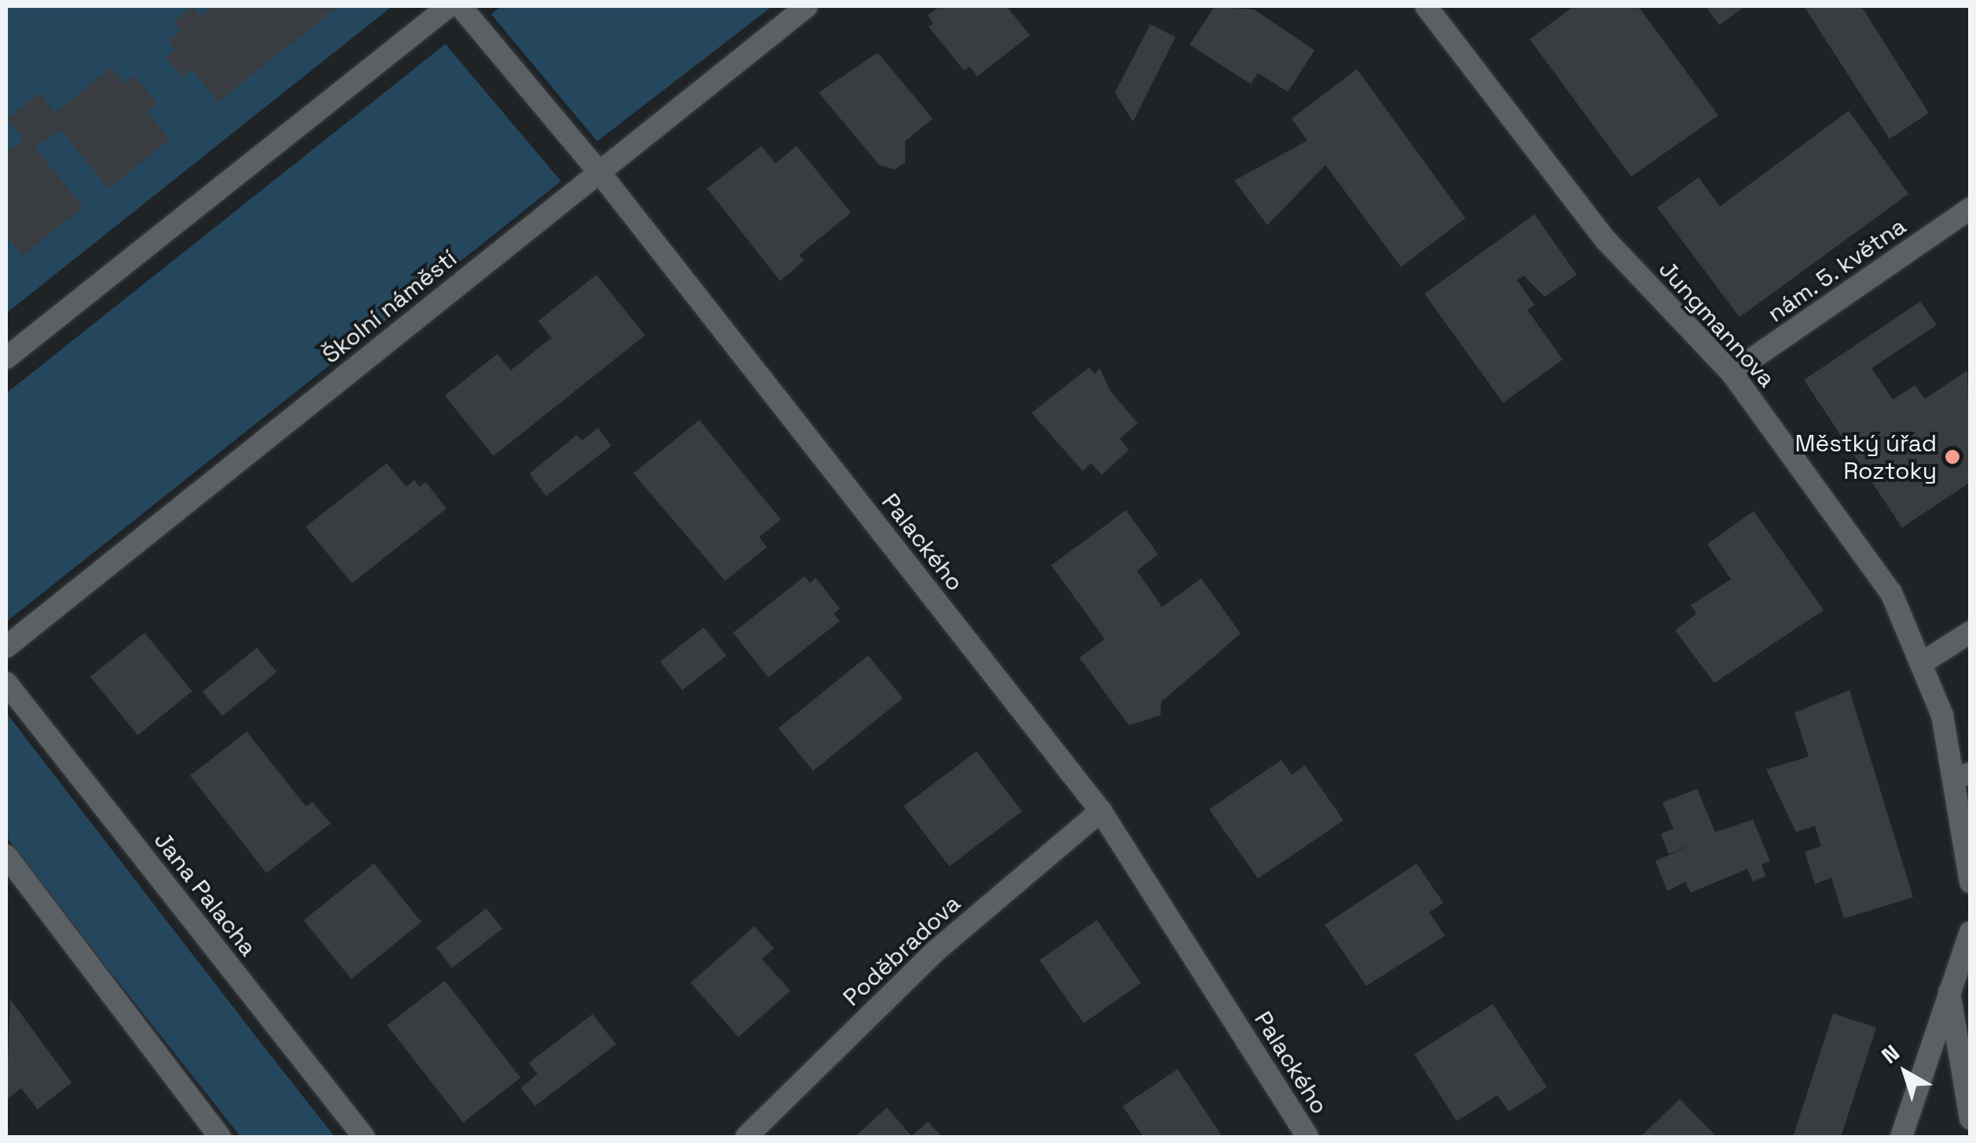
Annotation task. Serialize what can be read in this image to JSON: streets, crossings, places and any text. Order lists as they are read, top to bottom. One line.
{"streets":{"street":["nám. 5. května","Školní náměstí","Jungmannova","Palackého","Jana Palacha","Poděbradova"]},"crossings":[["nám. 5. května","Jungmannova"],["Školní náměstí","Palackého"],["Palackého","Poděbradova"]],"places":["Městký úřad Roztoky"],"north":"top left"}
